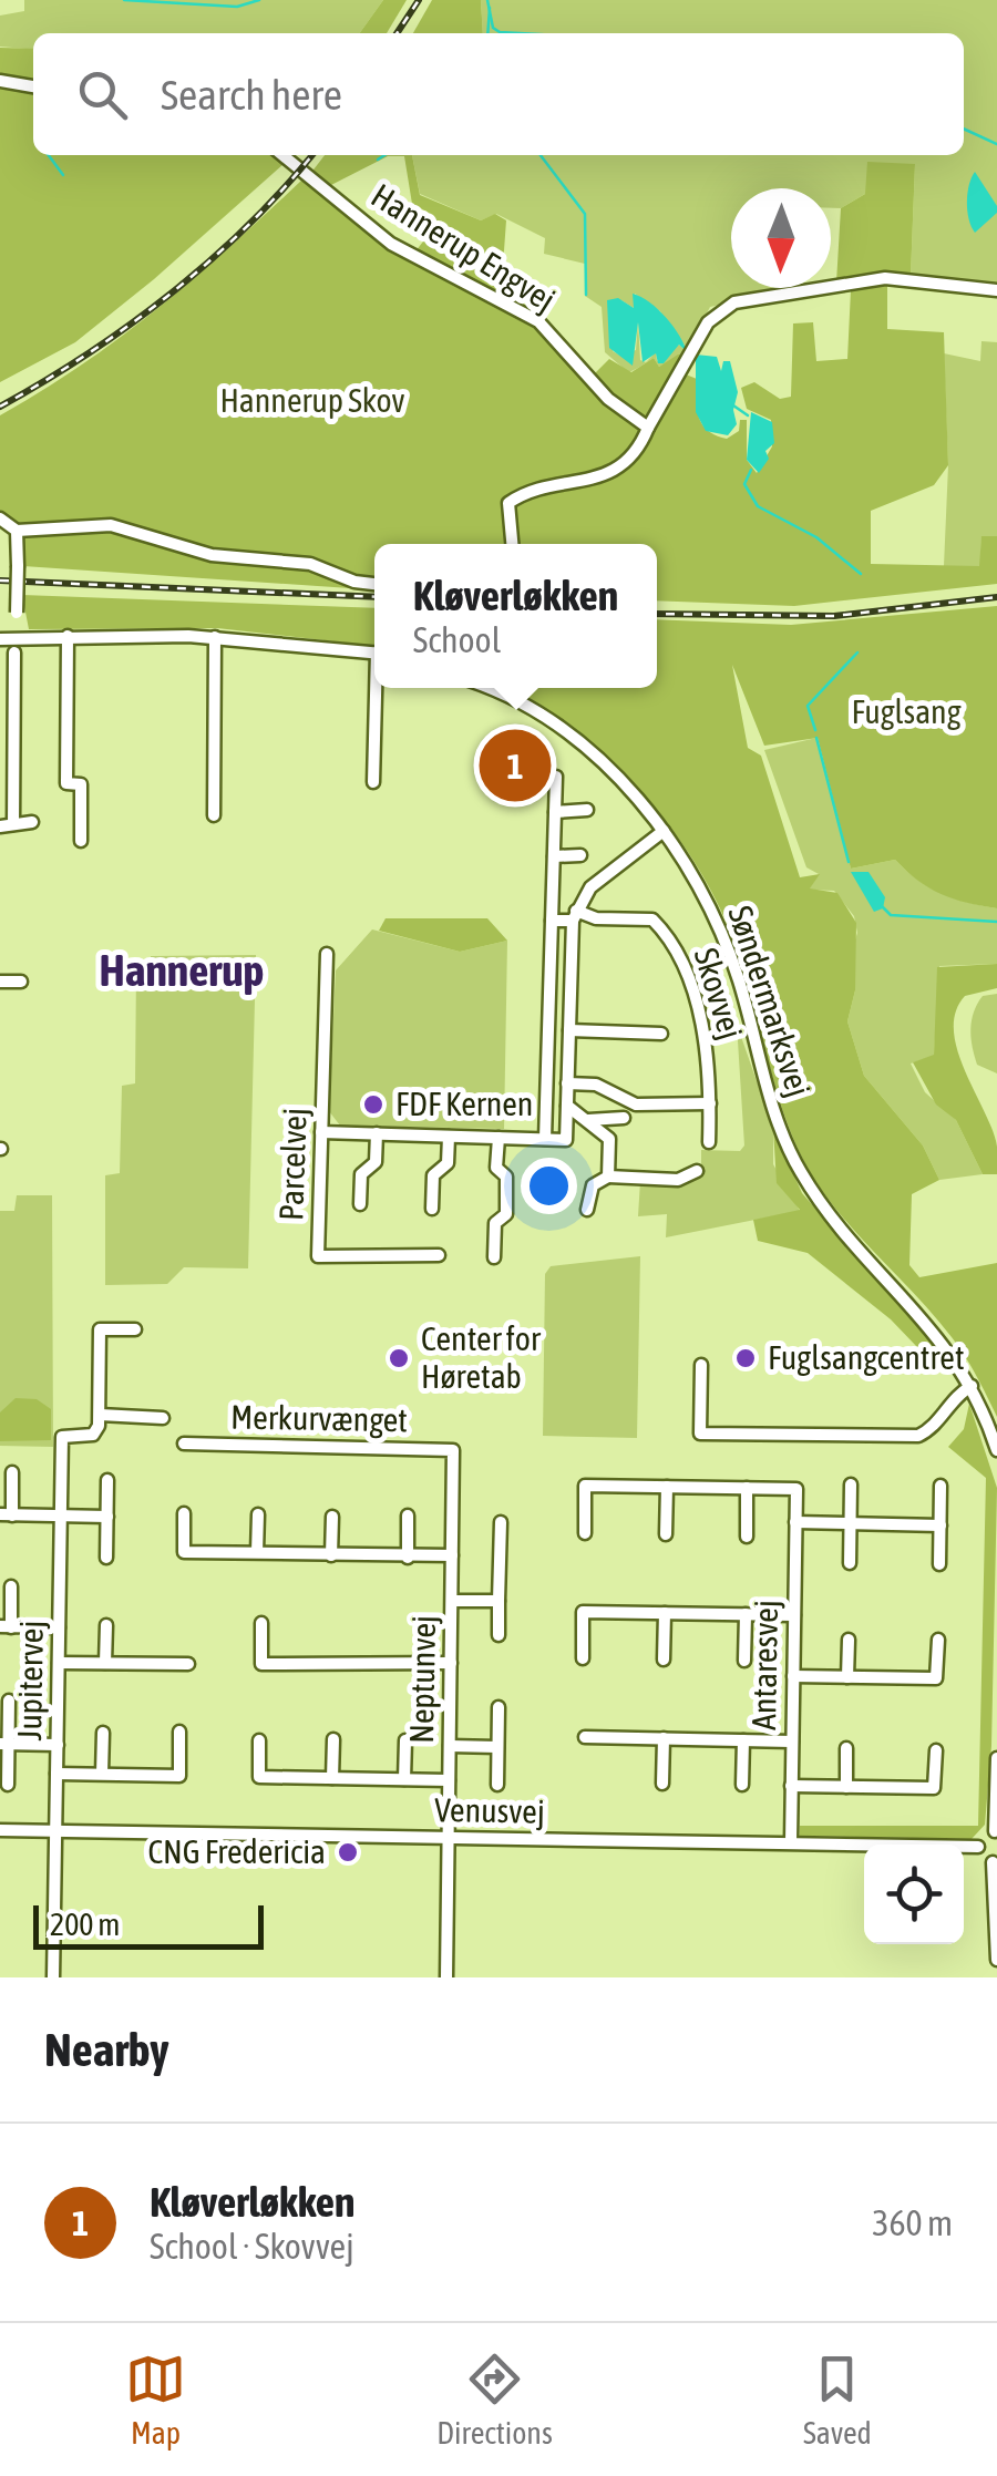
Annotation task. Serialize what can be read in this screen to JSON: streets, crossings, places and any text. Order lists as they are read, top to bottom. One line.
{"streets":{"street":["Hannerup Engvej","Skovvej","Søndermarksvej","Parcelvej","Merkurvænget","Antaresvej","Neptunvej","Jupitervej","Venusvej"]},"crossings":[["Merkurvænget","Neptunvej"],["Antaresvej","Venusvej"],["Neptunvej","Venusvej"],["Jupitervej","Venusvej"]],"districts":["Hannerup"],"parks":["Hannerup Skov","Fuglsang"],"places":["FDF Kernen","Center for Høretab","Fuglsangcentret","CNG Fredericia"],"scale_bar":"200 m","north":"bottom","page":{"search":"Search here","popup":["Kløverløkken","School"],"pins":"1","scale":"200 m","heading":"Nearby","list":[{"mark":"1","name":"Kløverløkken","note":"School · Skovvej","value":"360 m"}],"nav":["Map","Directions","Saved"]}}
